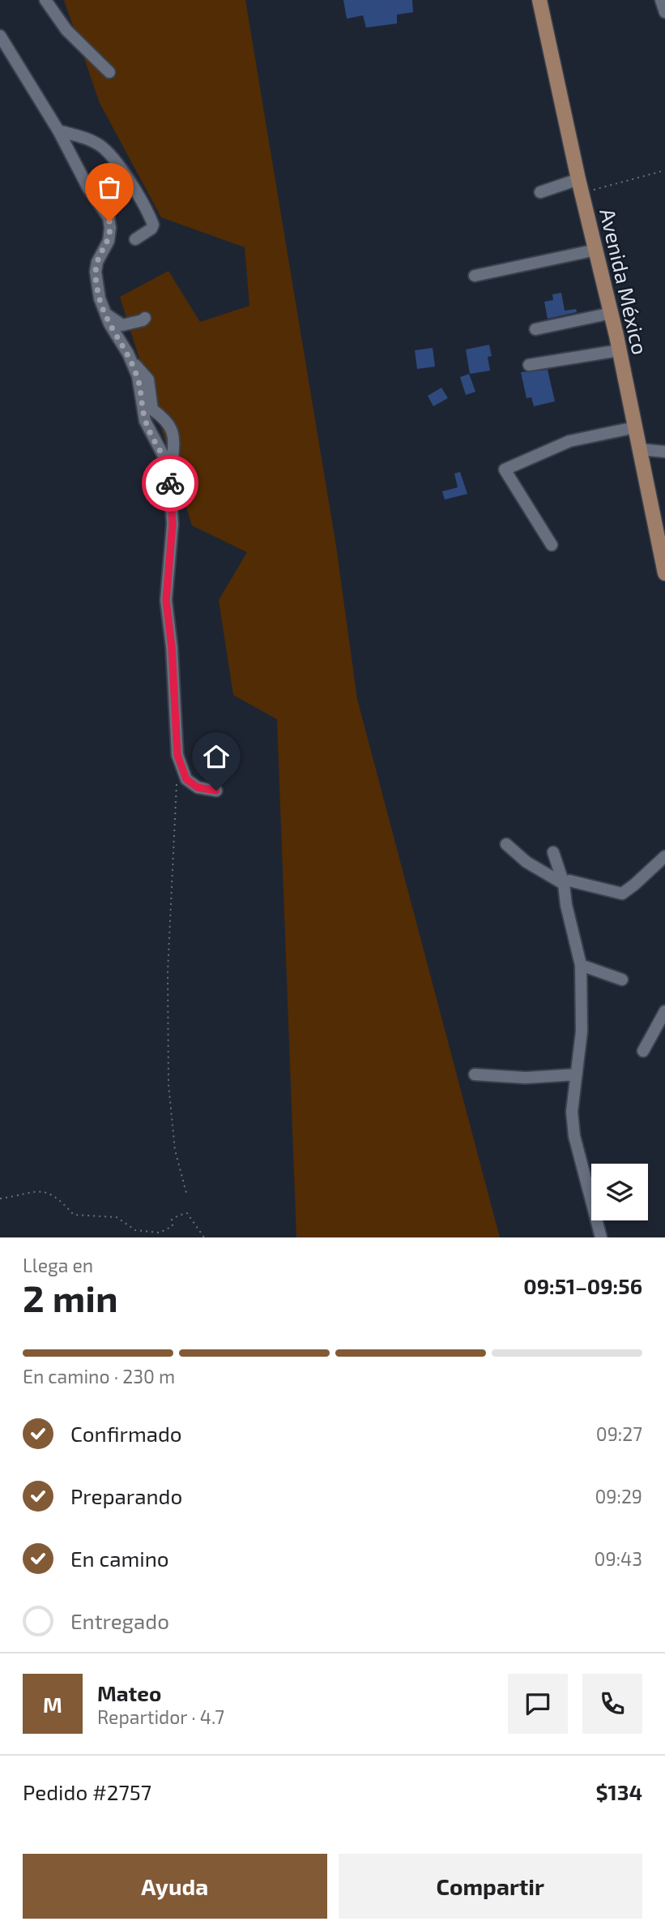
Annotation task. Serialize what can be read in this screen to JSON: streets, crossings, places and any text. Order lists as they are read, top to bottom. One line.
{"streets":{"main road":["Avenida México"]},"page":{"heading":["2 min","Llega en","09:51–09:56"],"panel":["Mateo","Repartidor · 4.7","Pedido #2757","$134"],"bar":"En camino · 230 m","list":[["Confirmado","09:27"],["Preparando","09:29"],["En camino","09:43"],"Entregado"],"round":"M","buttons":["Ayuda","Compartir"]}}
